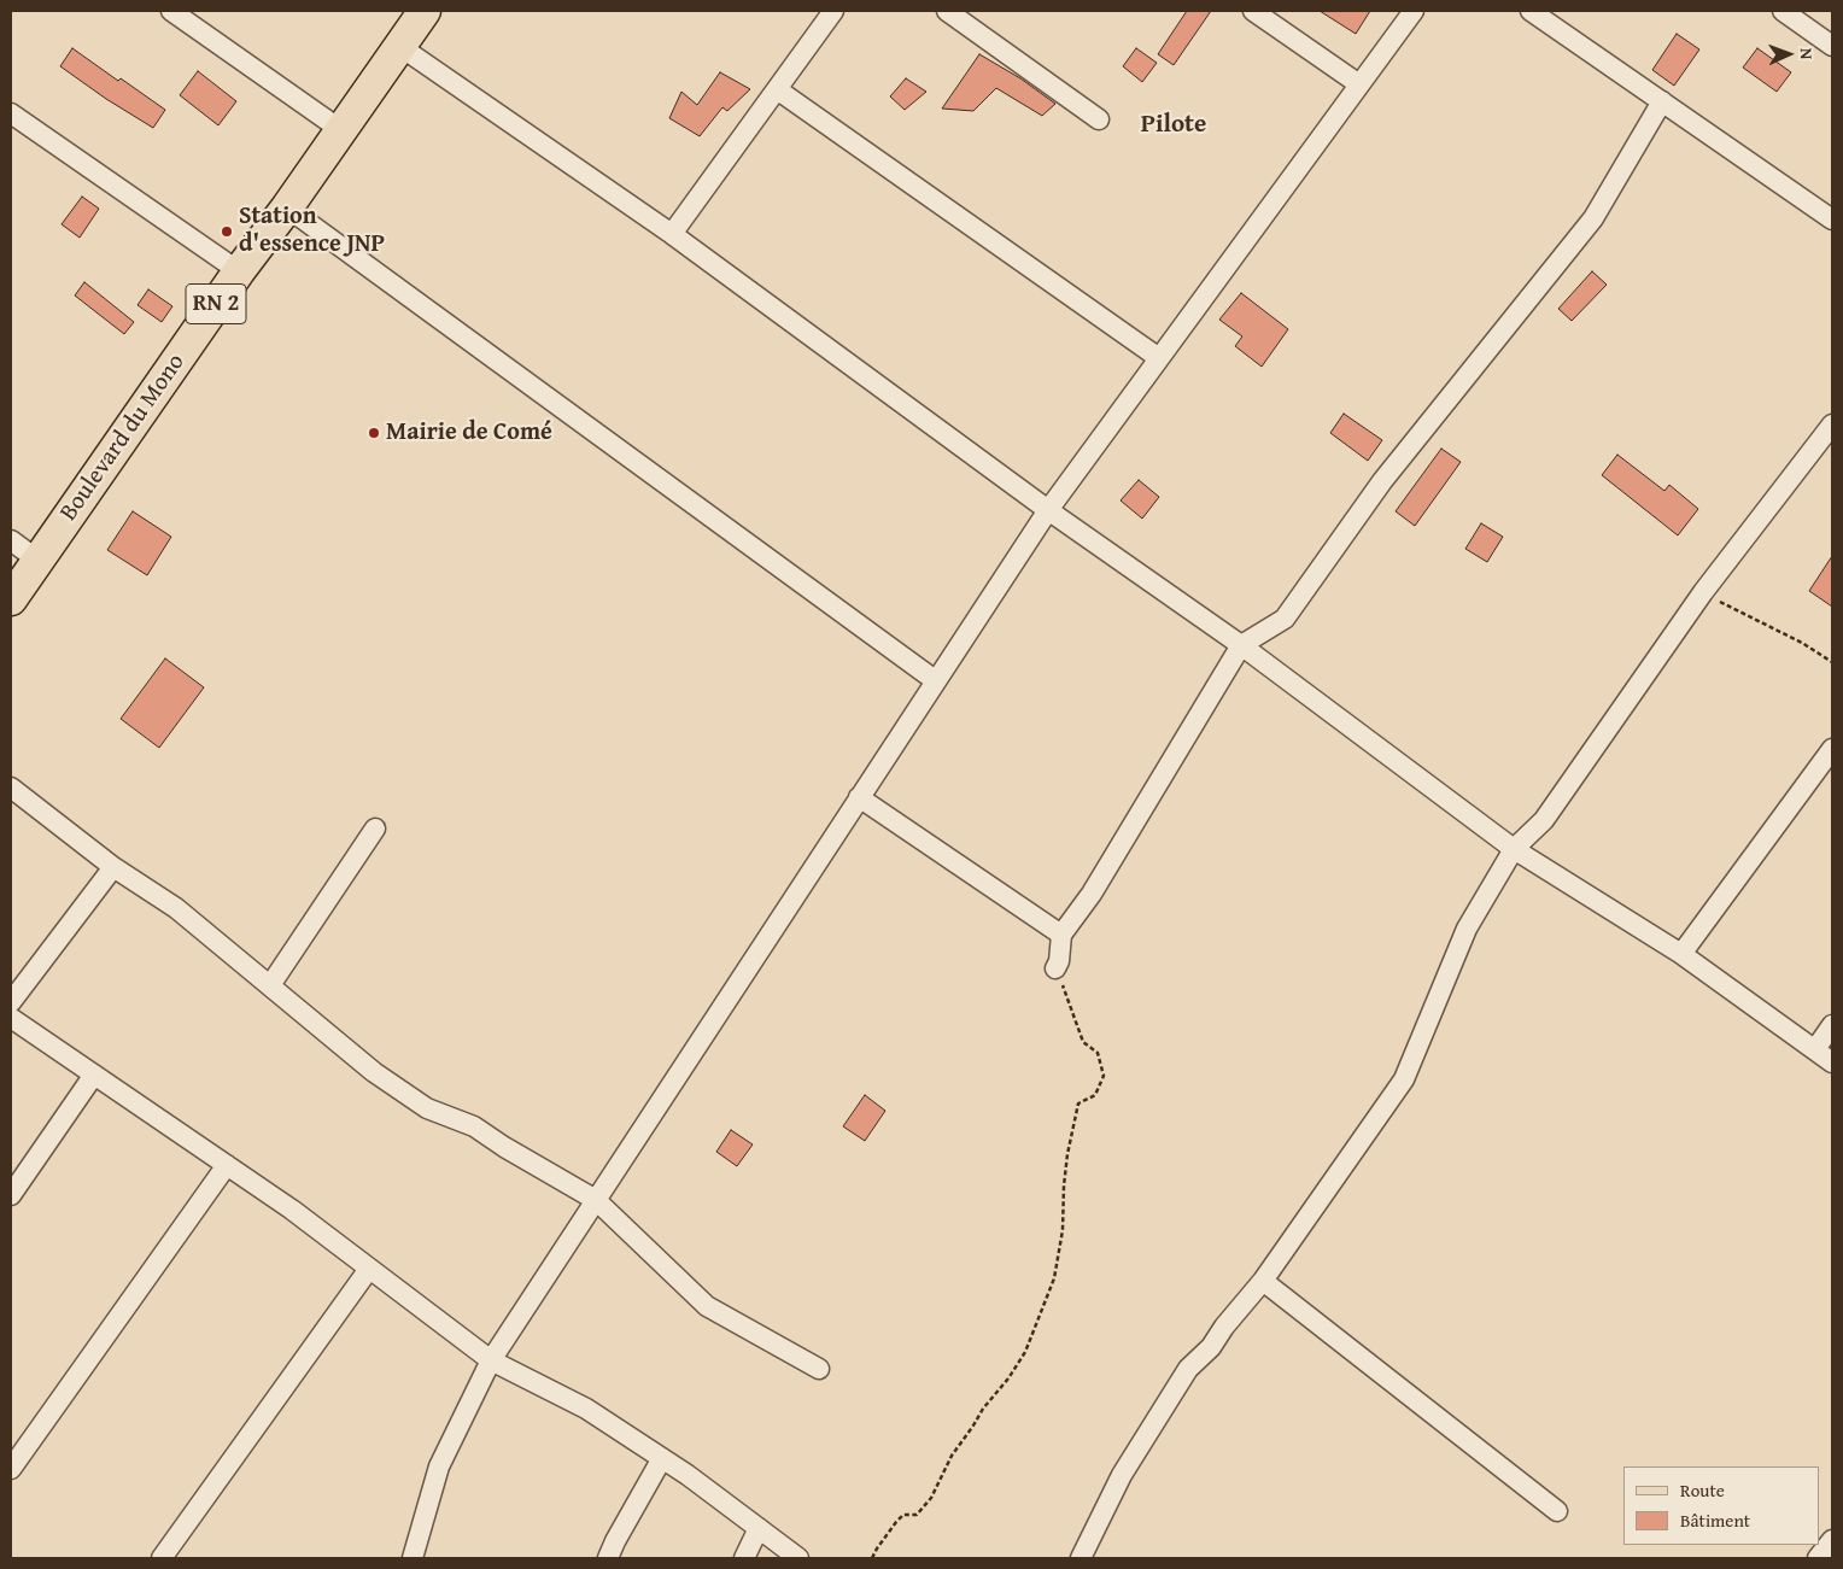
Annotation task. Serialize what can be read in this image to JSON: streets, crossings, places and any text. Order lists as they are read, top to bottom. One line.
{"streets":{"main road":["RN 2","Boulevard du Mono"]},"districts":["Pilote"],"places":["Station d'essence JNP","Mairie de Comé"],"legend":["Route","Bâtiment"],"north":"right"}
